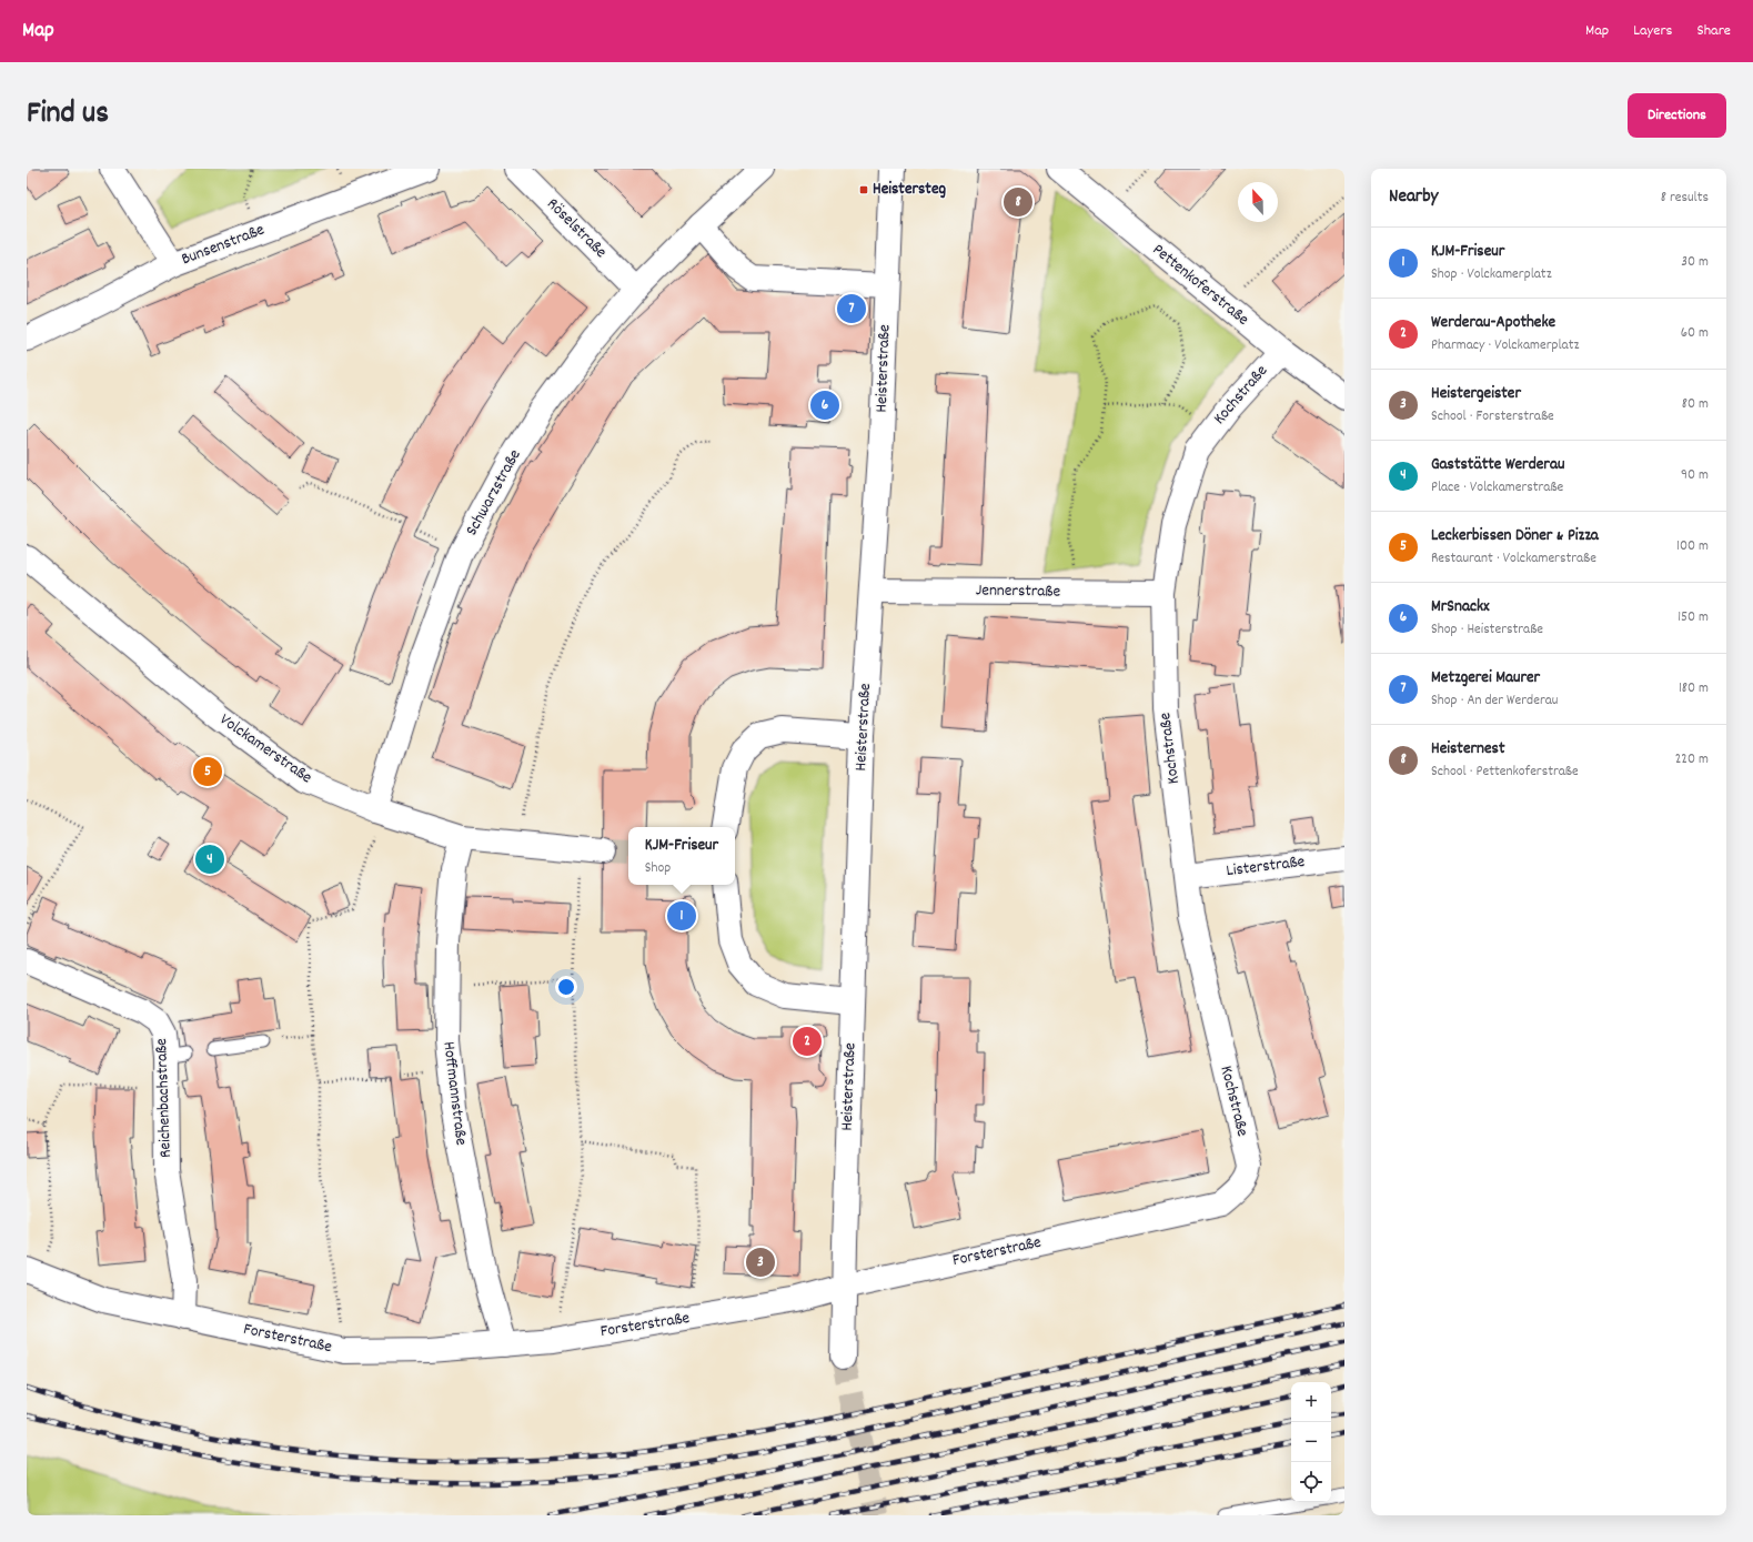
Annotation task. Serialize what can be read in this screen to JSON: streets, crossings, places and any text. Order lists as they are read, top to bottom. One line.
{"streets":{"street":["Röselstraße","Bunsenstraße","Pettenkoferstraße","Heisterstraße","Kochstraße","Schwarzstraße","Jennerstraße","Volckamerstraße","Listerstraße","Hoffmannstraße","Reichenbachstraße","Forsterstraße"]},"crossings":[["Röselstraße","Schwarzstraße"],["Pettenkoferstraße","Kochstraße"],["Heisterstraße","Jennerstraße"],["Heisterstraße","Forsterstraße"],["Kochstraße","Jennerstraße"],["Kochstraße","Listerstraße"],["Kochstraße","Forsterstraße"],["Schwarzstraße","Volckamerstraße"],["Volckamerstraße","Hoffmannstraße"],["Hoffmannstraße","Forsterstraße"],["Reichenbachstraße","Forsterstraße"]],"places":{"transit":["Heistersteg"]},"north":"top","page":{"header":"Map","nav":["Map","Layers","Share"],"title":"Find us","buttons":"Directions","heading":["Nearby","8 results"],"pins":["8","7","6","5","4","1","2","3"],"list":[{"mark":"1","name":"KJM-Friseur","note":"Shop · Volckamerplatz","value":"30 m"},{"mark":"2","name":"Werderau-Apotheke","note":"Pharmacy · Volckamerplatz","value":"60 m"},{"mark":"3","name":"Heistergeister","note":"School · Forsterstraße","value":"80 m"},{"mark":"4","name":"Gaststätte Werderau","note":"Place · Volckamerstraße","value":"90 m"},{"mark":"5","name":"Leckerbissen Döner & Pizza","note":"Restaurant · Volckamerstraße","value":"100 m"},{"mark":"6","name":"MrSnackx","note":"Shop · Heisterstraße","value":"150 m"},{"mark":"7","name":"Metzgerei Maurer","note":"Shop · An der Werderau","value":"180 m"},{"mark":"8","name":"Heisternest","note":"School · Pettenkoferstraße","value":"220 m"}],"popup":["KJM-Friseur","Shop"],"map_buttons":["+","−"]}}
